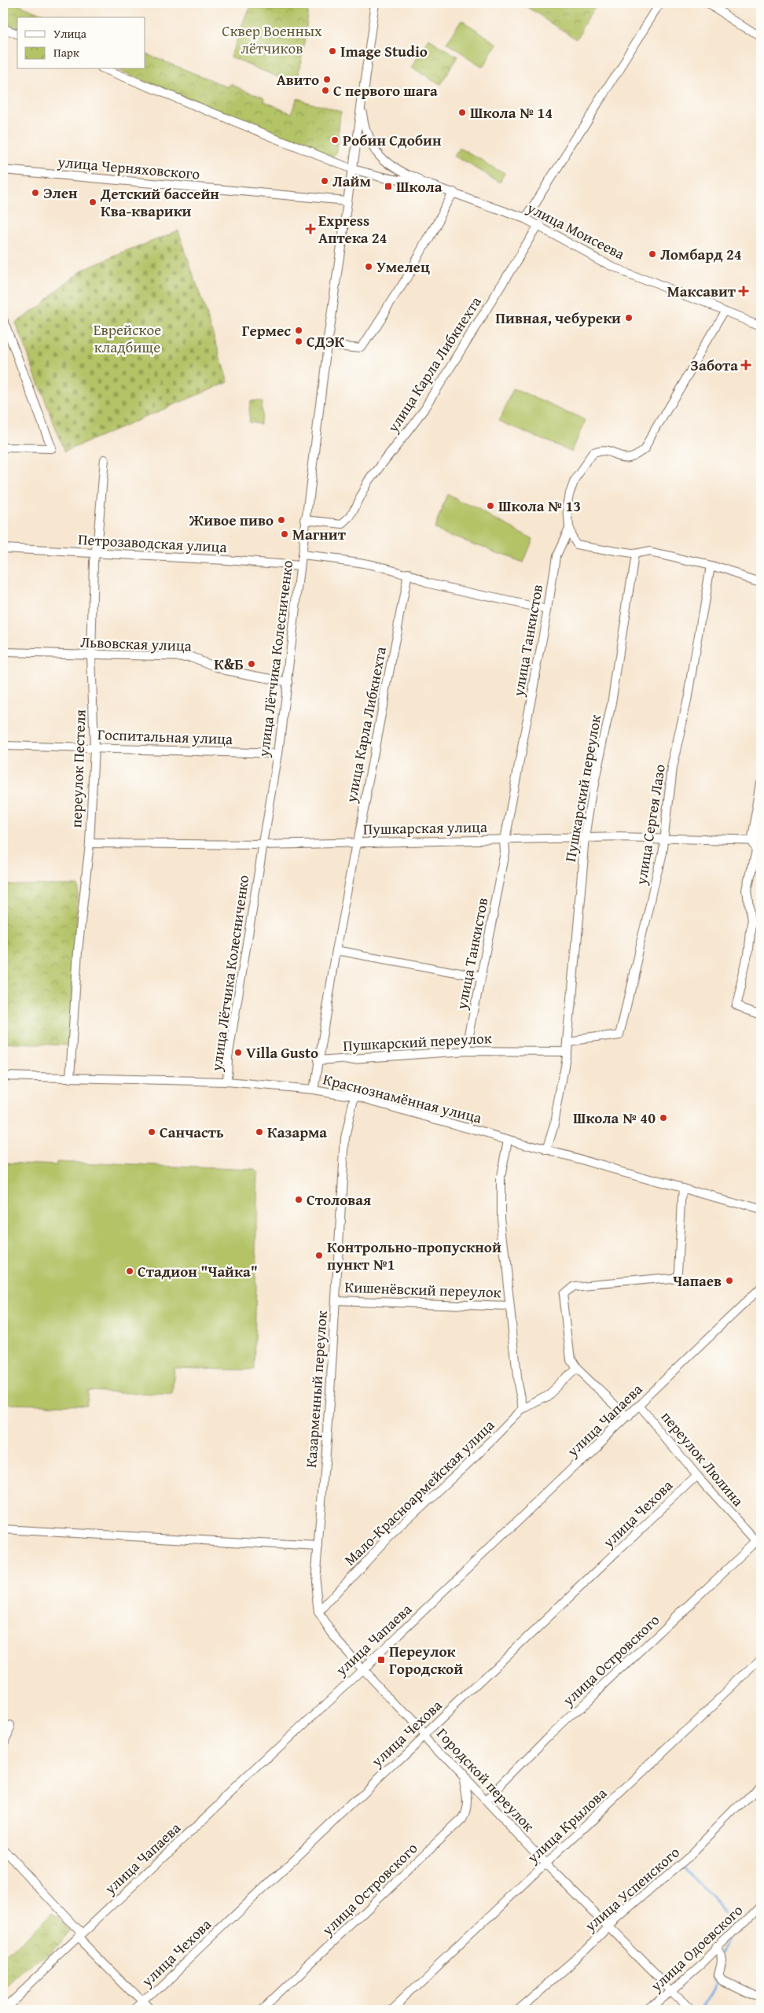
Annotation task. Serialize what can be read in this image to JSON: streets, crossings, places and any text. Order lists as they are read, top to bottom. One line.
{"streets":{"street":["улица Черняховского","улица Моисеева","улица Карла Либкнехта","Петрозаводская улица","улица Танкистов","Львовская улица","улица Лётчика Колесниченко","Госпитальная улица","переулок Пестеля","Пушкарский переулок","улица Сергея Лазо","Пушкарская улица","Краснознамённая улица","Кишенёвский переулок","Казарменный переулок","улица Чапаева","переулок Люлина","Мало-Красноармейская улица","улица Чехова","улица Островского","Городской переулок","улица Крылова","улица Успенского","улица Одоевского"]},"crossings":[["улица Черняховского","улица Лётчика Колесниченко"],["улица Моисеева","улица Карла Либкнехта"],["улица Моисеева","улица Танкистов"],["улица Моисеева","улица Лётчика Колесниченко"],["улица Карла Либкнехта","улица Лётчика Колесниченко"],["улица Карла Либкнехта","Пушкарский переулок"],["улица Карла Либкнехта","Пушкарская улица"],["улица Карла Либкнехта","Краснознамённая улица"],["Петрозаводская улица","улица Лётчика Колесниченко"],["Петрозаводская улица","переулок Пестеля"],["улица Танкистов","Пушкарский переулок"],["улица Танкистов","Пушкарская улица"],["Львовская улица","улица Лётчика Колесниченко"],["Львовская улица","переулок Пестеля"],["улица Лётчика Колесниченко","Госпитальная улица"],["улица Лётчика Колесниченко","Пушкарская улица"],["улица Лётчика Колесниченко","Краснознамённая улица"],["Госпитальная улица","переулок Пестеля"],["переулок Пестеля","Пушкарская улица"],["переулок Пестеля","Краснознамённая улица"],["Пушкарский переулок","улица Сергея Лазо"],["Пушкарский переулок","Пушкарская улица"],["Пушкарский переулок","Краснознамённая улица"],["улица Сергея Лазо","Пушкарская улица"],["Краснознамённая улица","Казарменный переулок"],["Кишенёвский переулок","Казарменный переулок"],["Казарменный переулок","улица Чапаева"],["Казарменный переулок","Мало-Красноармейская улица"],["Казарменный переулок","Городской переулок"],["улица Чапаева","переулок Люлина"],["улица Чапаева","Городской переулок"],["переулок Люлина","улица Чехова"],["переулок Люлина","улица Островского"],["улица Чехова","Городской переулок"],["улица Островского","Городской переулок"],["Городской переулок","улица Крылова"],["Городской переулок","улица Успенского"],["Городской переулок","улица Одоевского"]],"parks":["Сквер Военных лётчиков","Еврейское кладбище"],"places":{"other":["Image Studio","Авито","С первого шага","Школа № 14","Робин Сдобин","Лайм","Элен","Детский бассейн Ква-кварики","Ломбард 24","Умелец","Пивная, чебуреки","Гермес","СДЭК","Школа № 13","Живое пиво","Магнит","К&Б","Villa Gusto","Школа № 40","Санчасть","Казарма","Столовая","Контрольно-пропускной пункт №1","Стадион \"Чайка\"","Чапаев"],"transit":["Школа","Переулок Городской"],"health":["Express Аптека 24","Максавит","Забота"]},"legend":["Улица","Парк"]}
